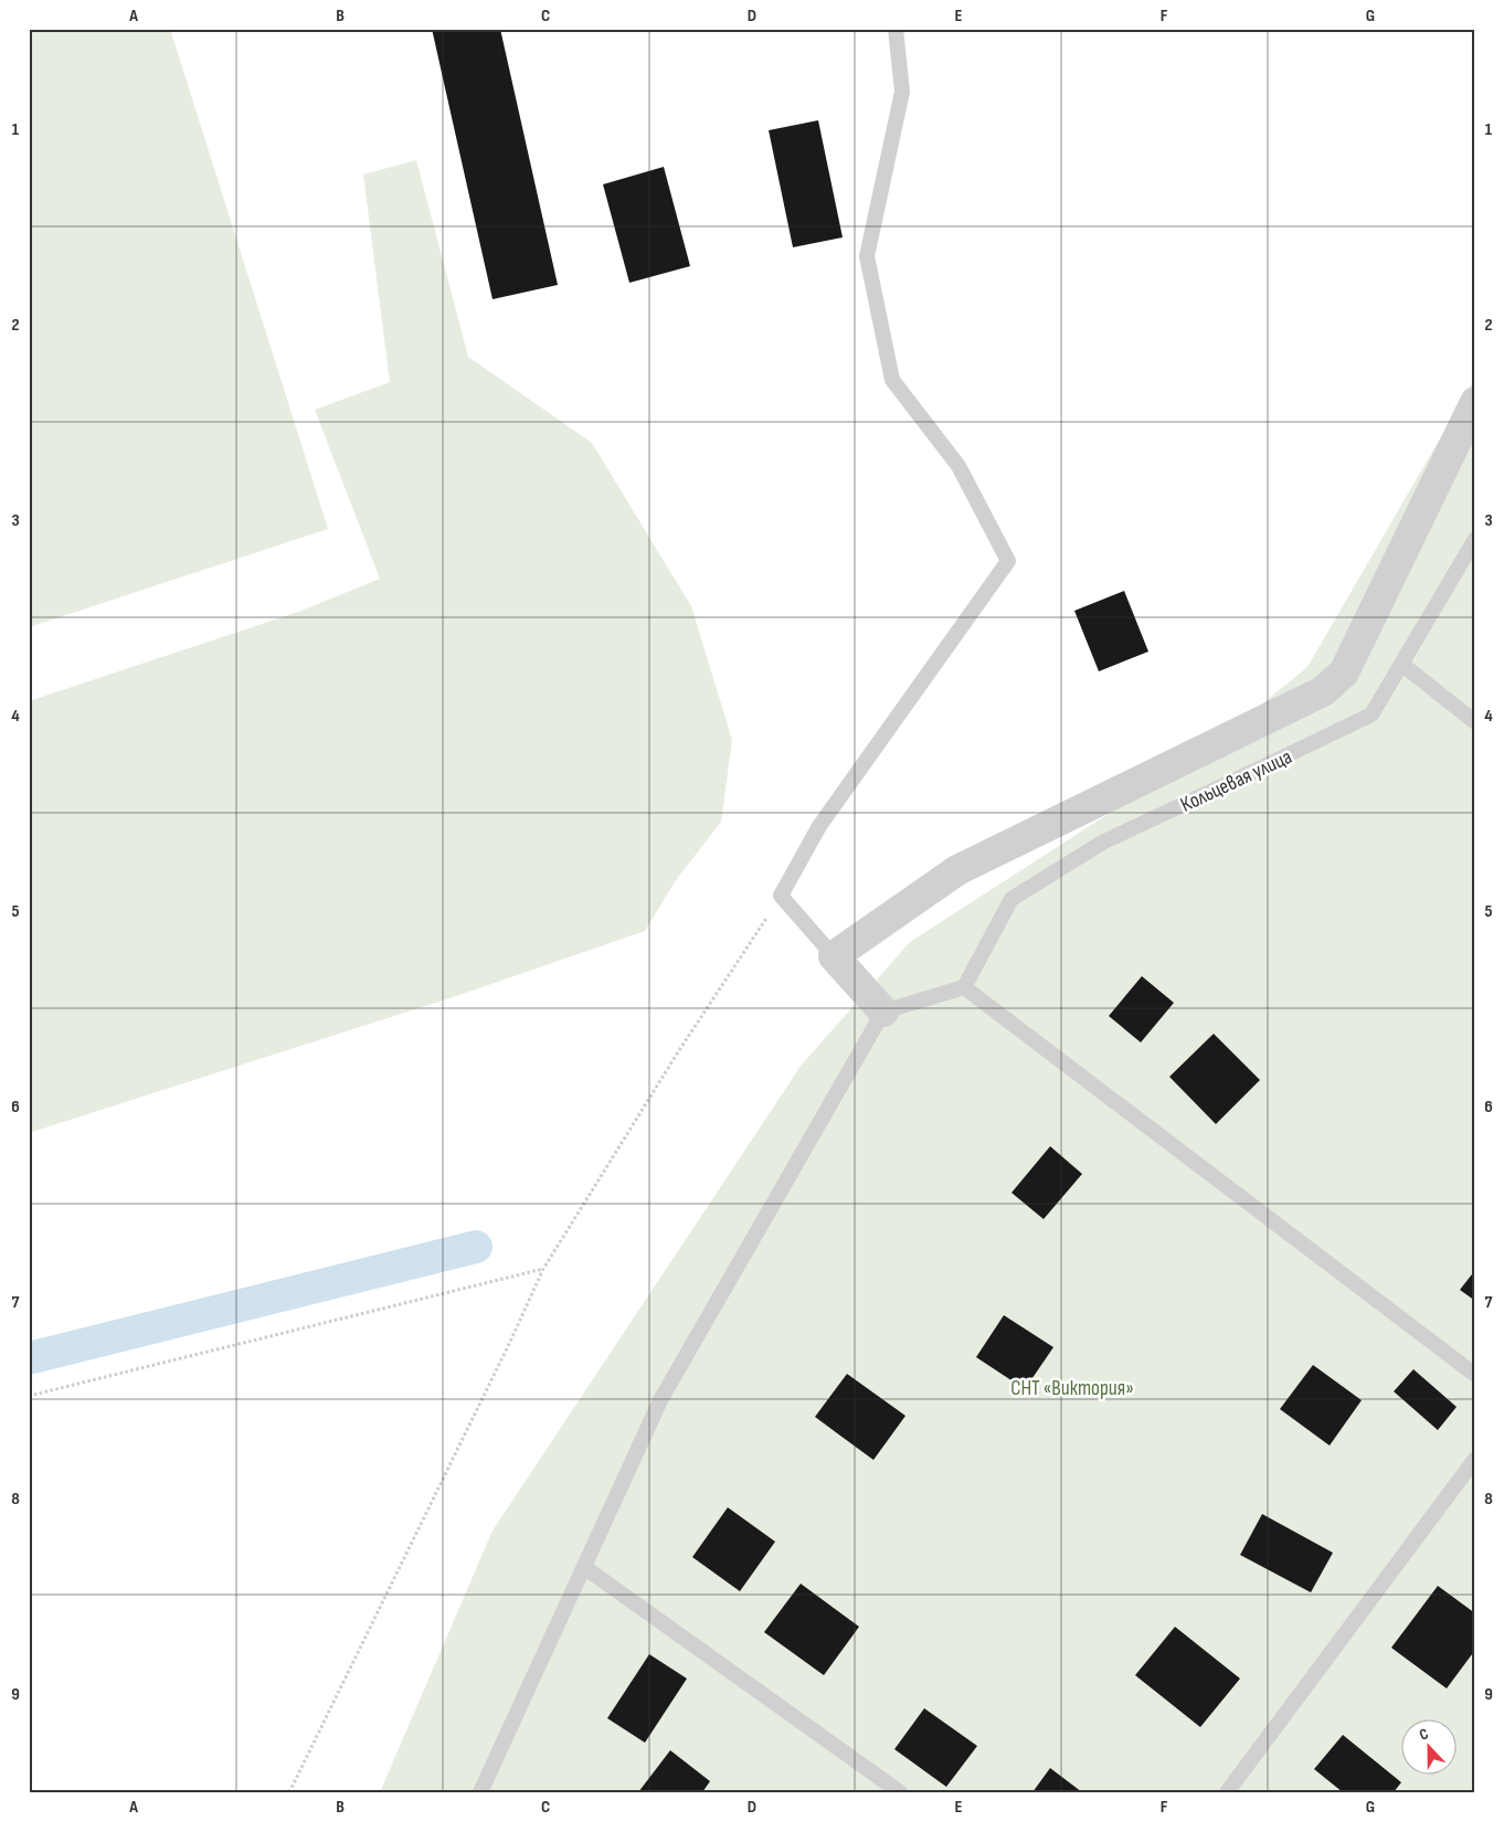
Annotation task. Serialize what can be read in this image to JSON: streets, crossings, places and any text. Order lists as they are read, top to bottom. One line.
{"streets":{"lane":["Кольцевая улица"]},"parks":["СНТ «Виктория»"],"north":"top","grid":{"columns":["A","B","C","D","E","F","G"],"rows":["1","2","3","4","5","6","7","8","9"]}}
